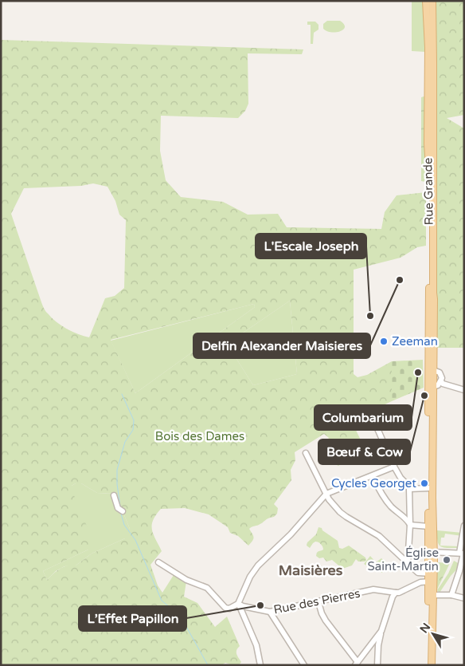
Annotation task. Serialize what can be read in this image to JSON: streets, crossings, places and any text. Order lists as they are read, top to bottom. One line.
{"streets":{"main road":["Rue Grande"],"street":["Rue des Pierres"]},"districts":["Maisières"],"parks":["Bois des Dames"],"places":["Delfin Alexander Maisieres","L'Escale Joseph","Zeeman","Columbarium","Bœuf & Cow","Cycles Georget","Église Saint-Martin","L’Effet Papillon"],"north":"top left"}
